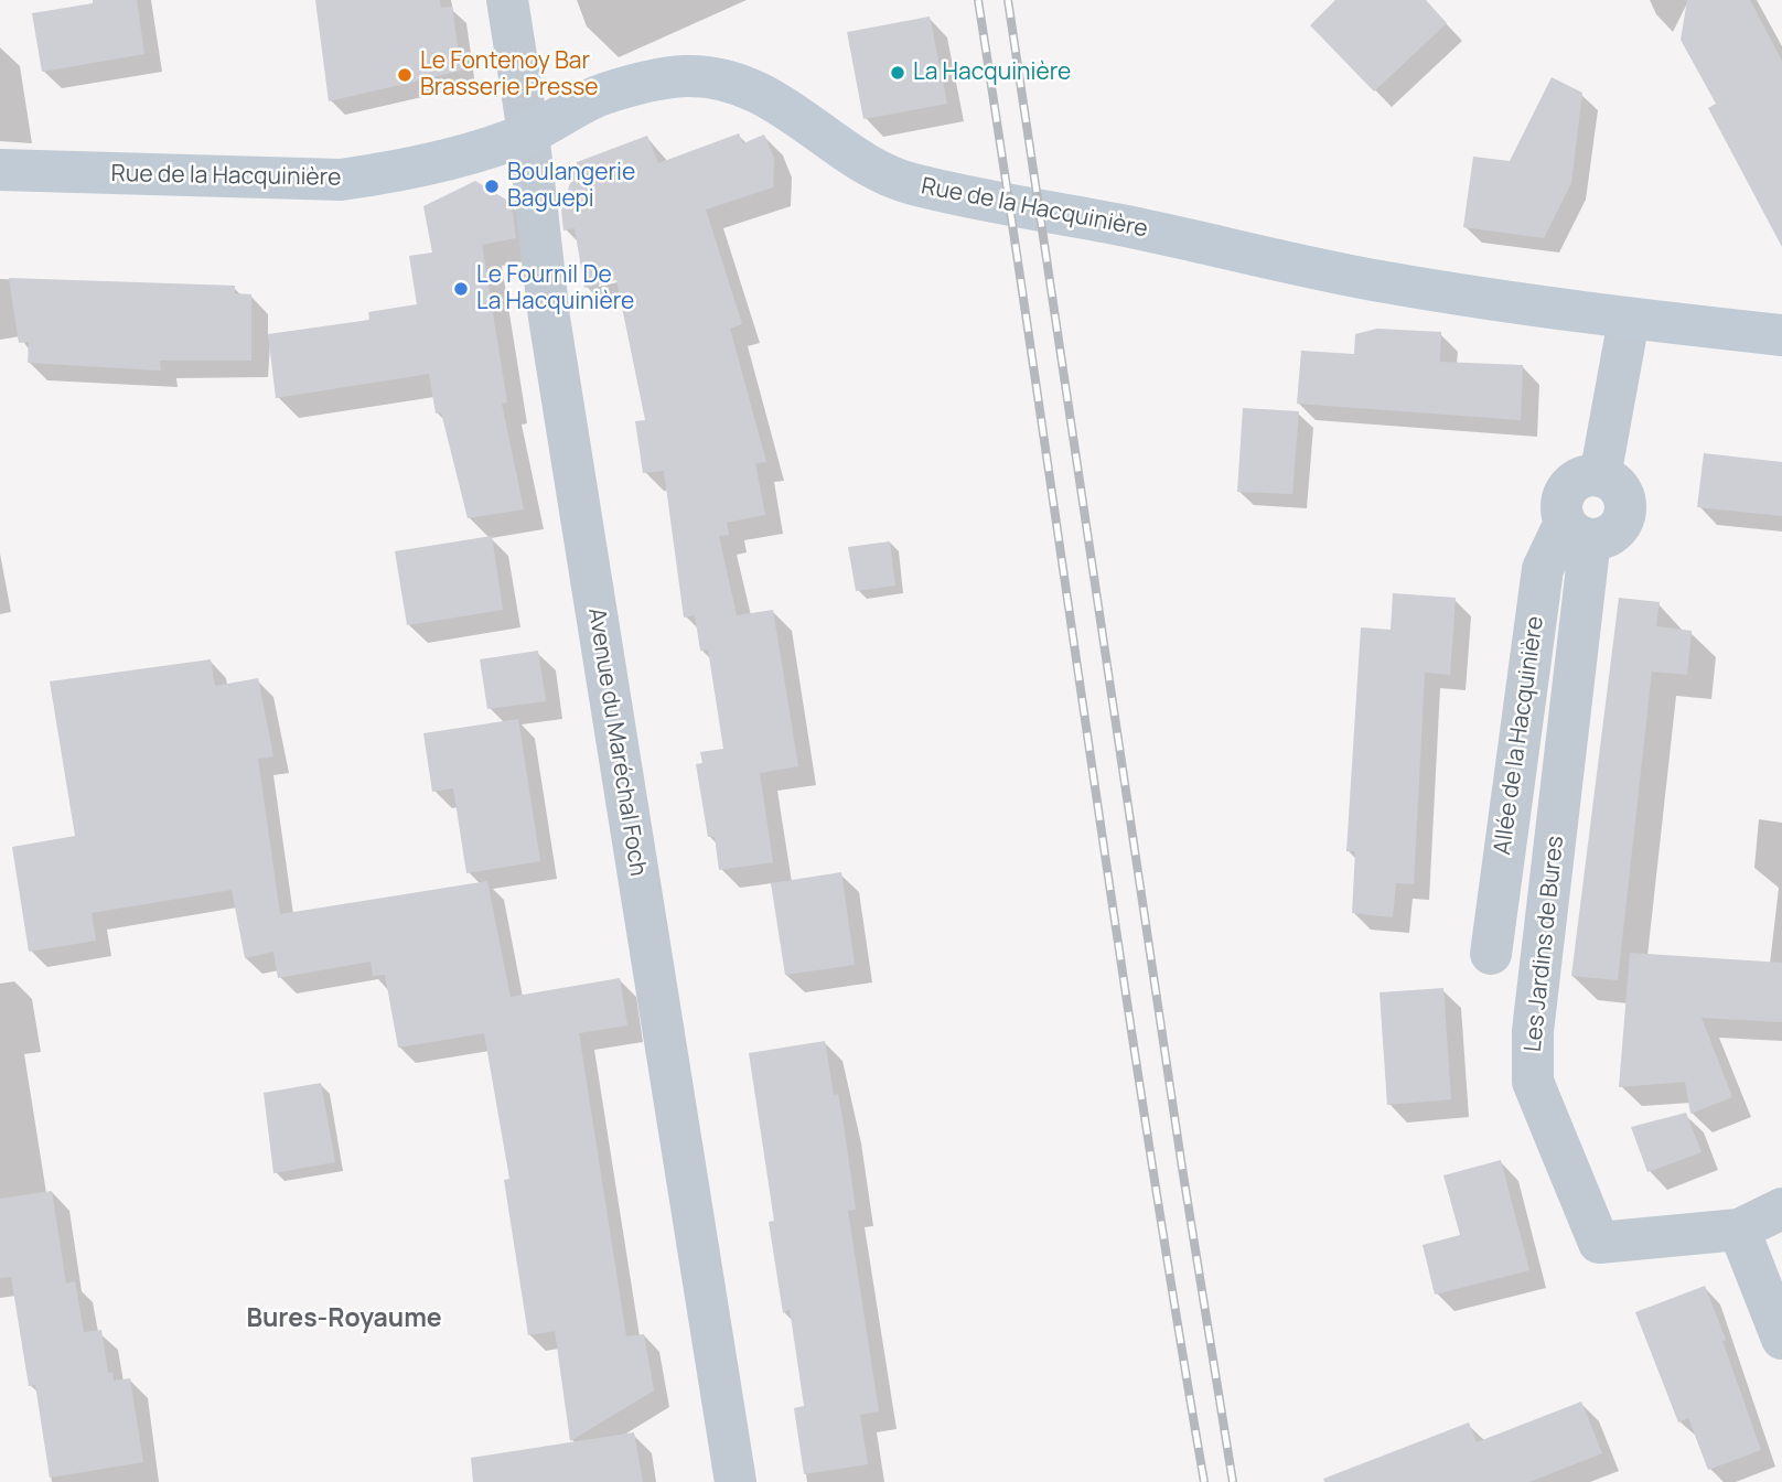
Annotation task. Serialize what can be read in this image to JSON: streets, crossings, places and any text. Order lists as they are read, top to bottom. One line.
{"streets":{"street":["Rue de la Hacquinière","Allée de la Hacquinière","Avenue du Maréchal Foch","Les Jardins de Bures"]},"crossings":[["Rue de la Hacquinière","Avenue du Maréchal Foch"],["Allée de la Hacquinière","Les Jardins de Bures"]],"districts":["Bures-Royaume"],"places":["La Hacquinière","Le Fontenoy Bar Brasserie Presse","Boulangerie Baguepi","Le Fournil De La Hacquinière"]}
